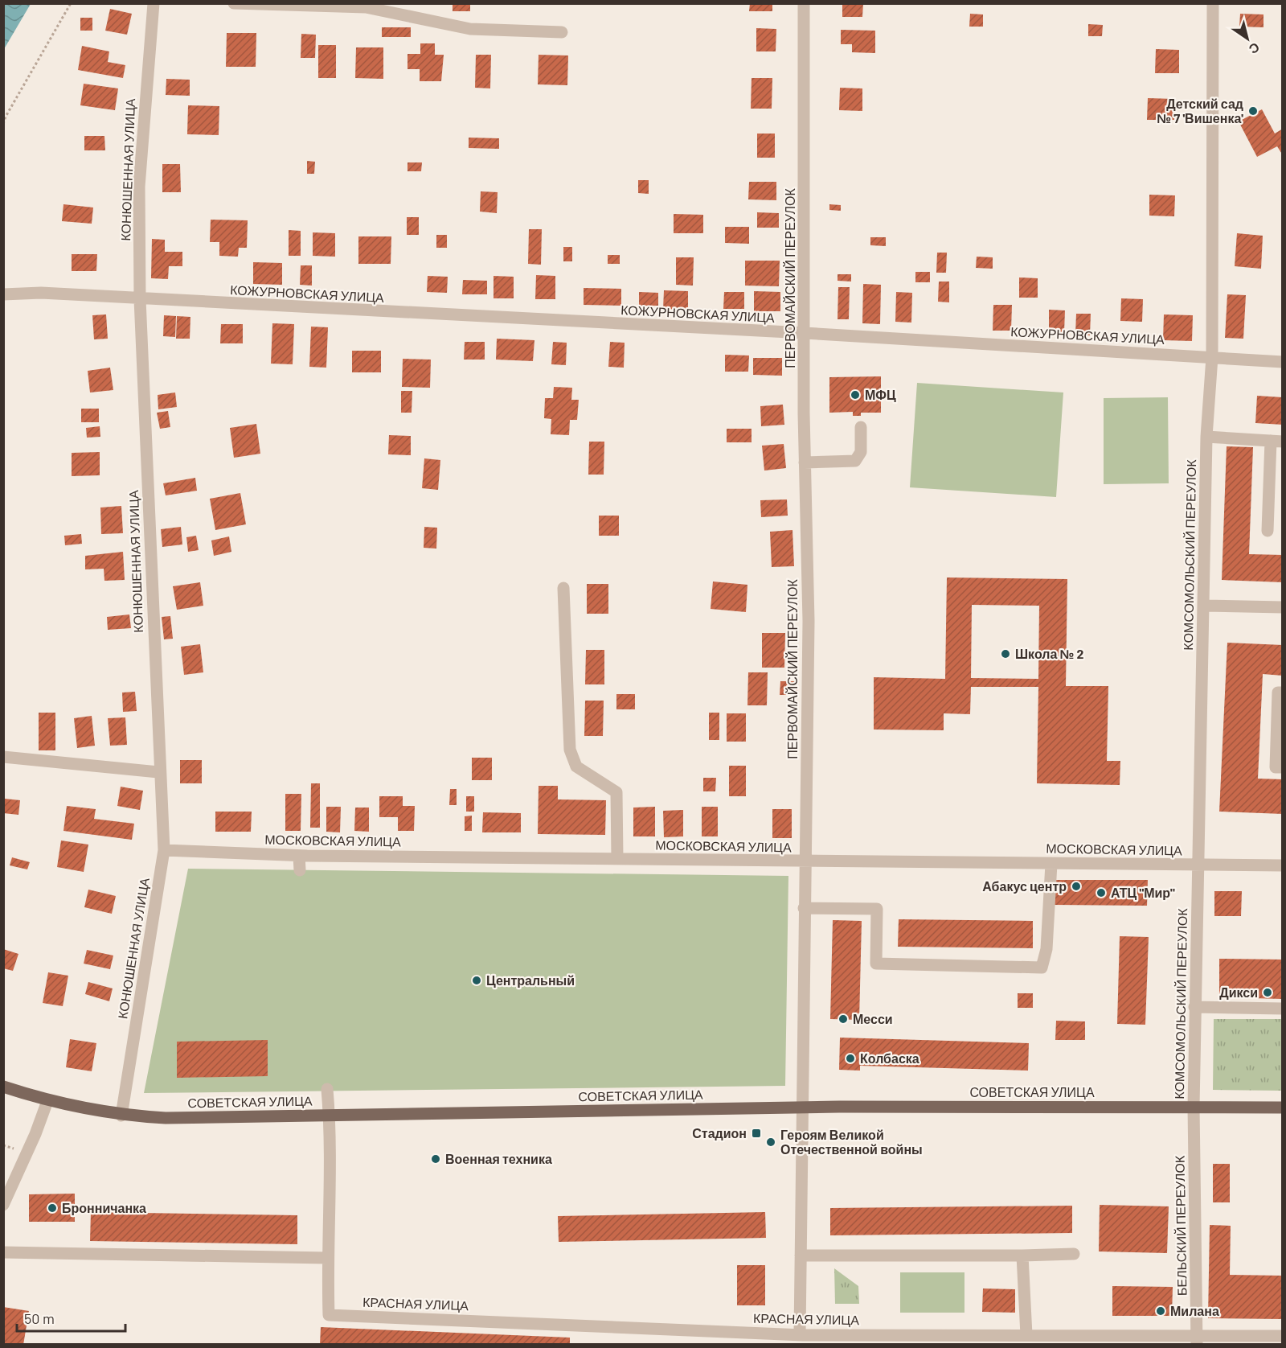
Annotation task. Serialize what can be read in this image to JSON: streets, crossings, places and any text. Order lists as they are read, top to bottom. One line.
{"streets":{"main road":["СОВЕТСКАЯ УЛИЦА"],"street":["КОНЮШЕННАЯ УЛИЦА","ПЕРВОМАЙСКИЙ ПЕРЕУЛОК","КОЖУРНОВСКАЯ УЛИЦА","КОМСОМОЛЬСКИЙ ПЕРЕУЛОК","МОСКОВСКАЯ УЛИЦА","БЕЛЬСКИЙ ПЕРЕУЛОК","КРАСНАЯ УЛИЦА"]},"crossings":[["КОНЮШЕННАЯ УЛИЦА","КОЖУРНОВСКАЯ УЛИЦА"],["КОНЮШЕННАЯ УЛИЦА","МОСКОВСКАЯ УЛИЦА"],["КОНЮШЕННАЯ УЛИЦА","СОВЕТСКАЯ УЛИЦА"],["ПЕРВОМАЙСКИЙ ПЕРЕУЛОК","КОЖУРНОВСКАЯ УЛИЦА"],["ПЕРВОМАЙСКИЙ ПЕРЕУЛОК","МОСКОВСКАЯ УЛИЦА"],["ПЕРВОМАЙСКИЙ ПЕРЕУЛОК","СОВЕТСКАЯ УЛИЦА"],["ПЕРВОМАЙСКИЙ ПЕРЕУЛОК","КРАСНАЯ УЛИЦА"],["КОЖУРНОВСКАЯ УЛИЦА","КОМСОМОЛЬСКИЙ ПЕРЕУЛОК"],["КОМСОМОЛЬСКИЙ ПЕРЕУЛОК","МОСКОВСКАЯ УЛИЦА"],["КОМСОМОЛЬСКИЙ ПЕРЕУЛОК","СОВЕТСКАЯ УЛИЦА"],["КОМСОМОЛЬСКИЙ ПЕРЕУЛОК","БЕЛЬСКИЙ ПЕРЕУЛОК"],["СОВЕТСКАЯ УЛИЦА","БЕЛЬСКИЙ ПЕРЕУЛОК"],["БЕЛЬСКИЙ ПЕРЕУЛОК","КРАСНАЯ УЛИЦА"]],"places":{"other":["Детский сад № 7 'Вишенка'","МФЦ","Школа № 2","Абакус центр","АТЦ \"Мир\"","Центральный","Дикси","Месси","Колбаска","Героям Великой Отечественной войны","Военная техника","Бронничанка","Милана"],"transit":["Стадион"]},"scale_bar":"50 m","north":"bottom right"}
